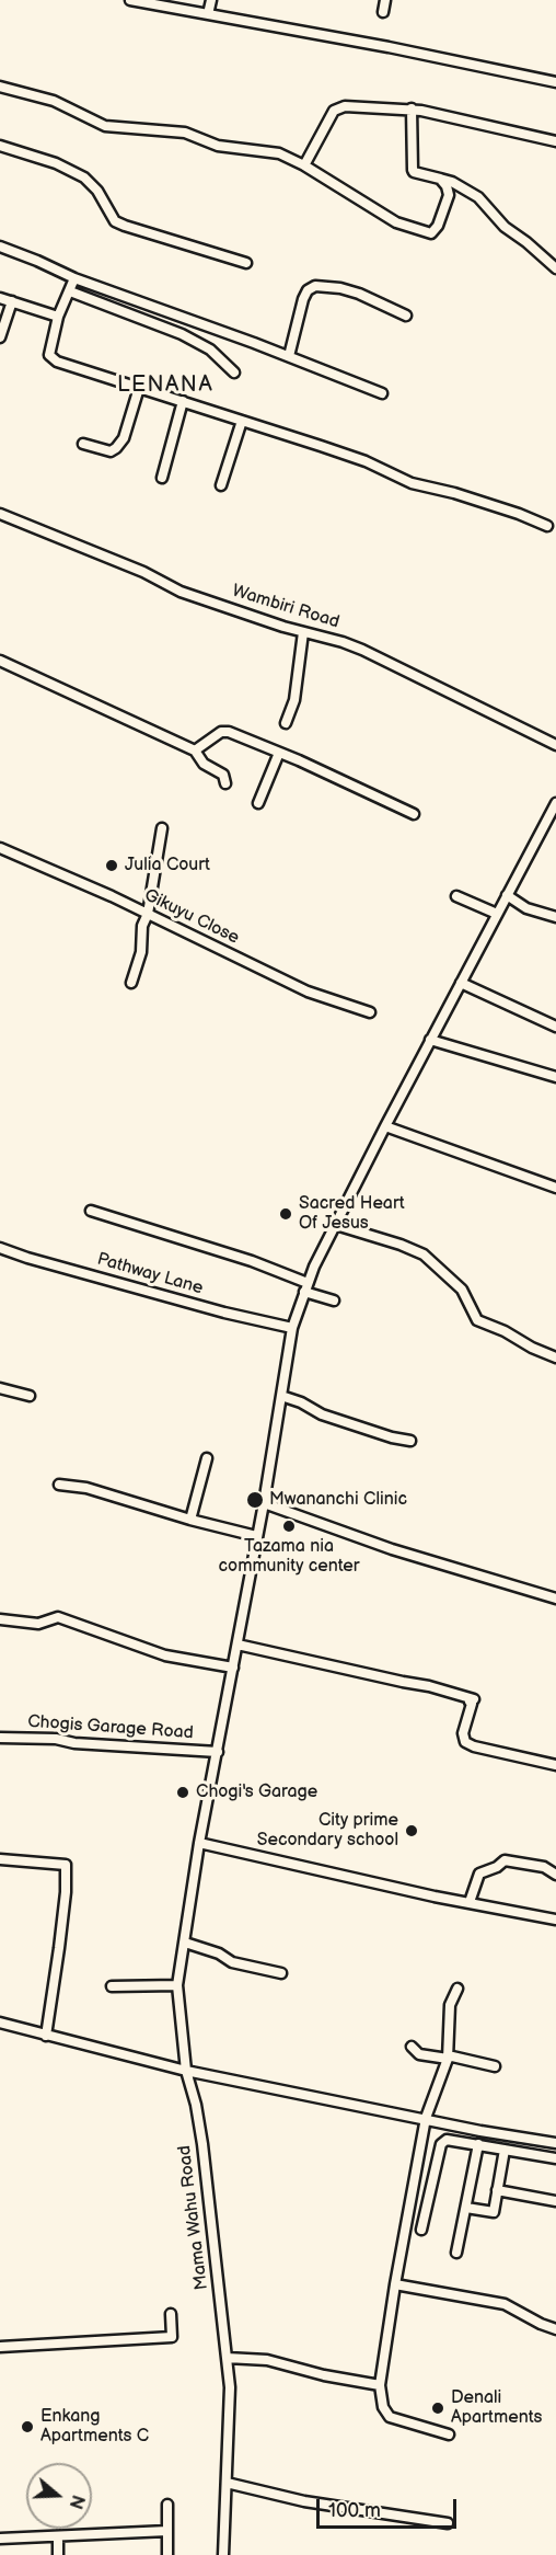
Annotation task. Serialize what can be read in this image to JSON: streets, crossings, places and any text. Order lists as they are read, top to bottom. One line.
{"streets":{"street":["Wambiri Road","Gikuyu Close","Pathway Lane","Chogis Garage Road","Mama Wahu Road"]},"crossings":[["Pathway Lane","Mama Wahu Road"],["Chogis Garage Road","Mama Wahu Road"]],"districts":["LENANA"],"places":["Julia Court","Sacred Heart Of Jesus","Mwananchi Clinic","Tazama nia community center","Chogi's Garage","City prime Secondary school","Denali Apartments","Enkang Apartments C"],"scale_bar":"100 m","north":"right"}
